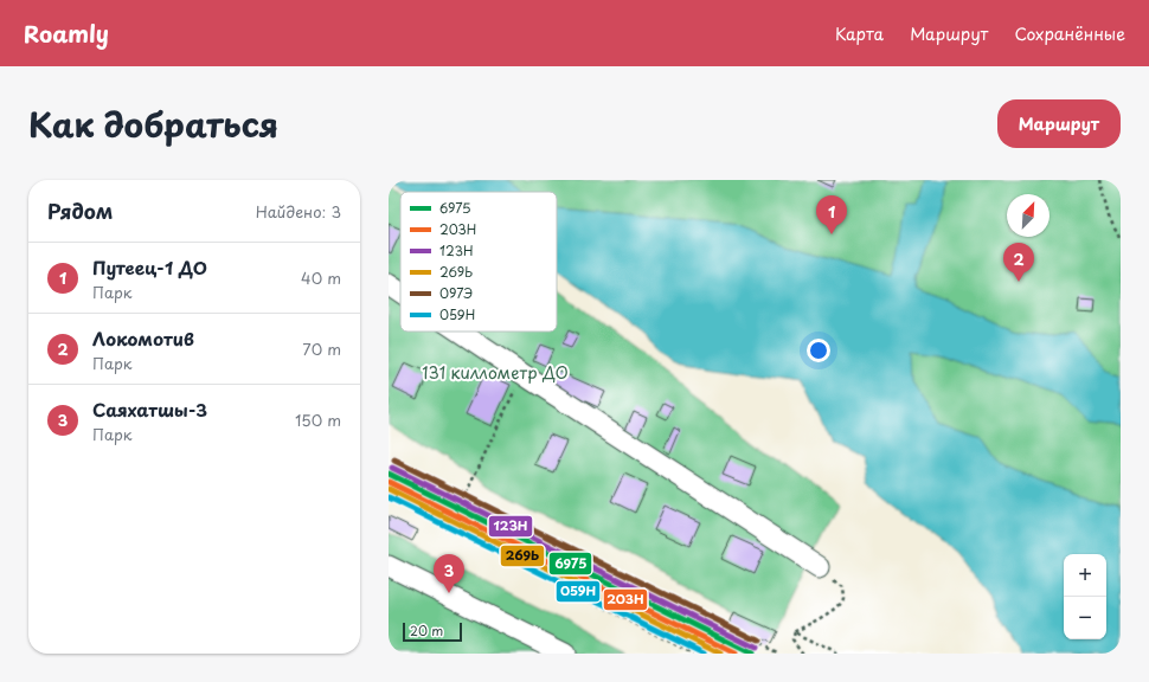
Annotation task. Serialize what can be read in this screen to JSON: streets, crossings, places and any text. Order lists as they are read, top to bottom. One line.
{"parks":["131 киллометр ДО"],"lines":["transit line 097Э","transit line 123Н","transit line 6975","transit line 203Н","transit line 269Ь","transit line 059Н"],"legend":["6975","203Н","123Н","269Ь","097Э","059Н"],"scale_bar":"20 m","north":"top right","page":{"header":"Roamly","nav":["Карта","Маршрут","Сохранённые"],"title":"Как добраться","buttons":"Маршрут","heading":["Рядом","Найдено: 3"],"pins":["1","2","3"],"list":[{"mark":"1","name":"Путеец-1 ДО","note":"Парк","value":"40 m"},{"mark":"2","name":"Локомотив","note":"Парк","value":"70 m"},{"mark":"3","name":"Саяхатшы-3","note":"Парк","value":"150 m"}],"map_buttons":["+","−"],"scale":"20 m"}}
